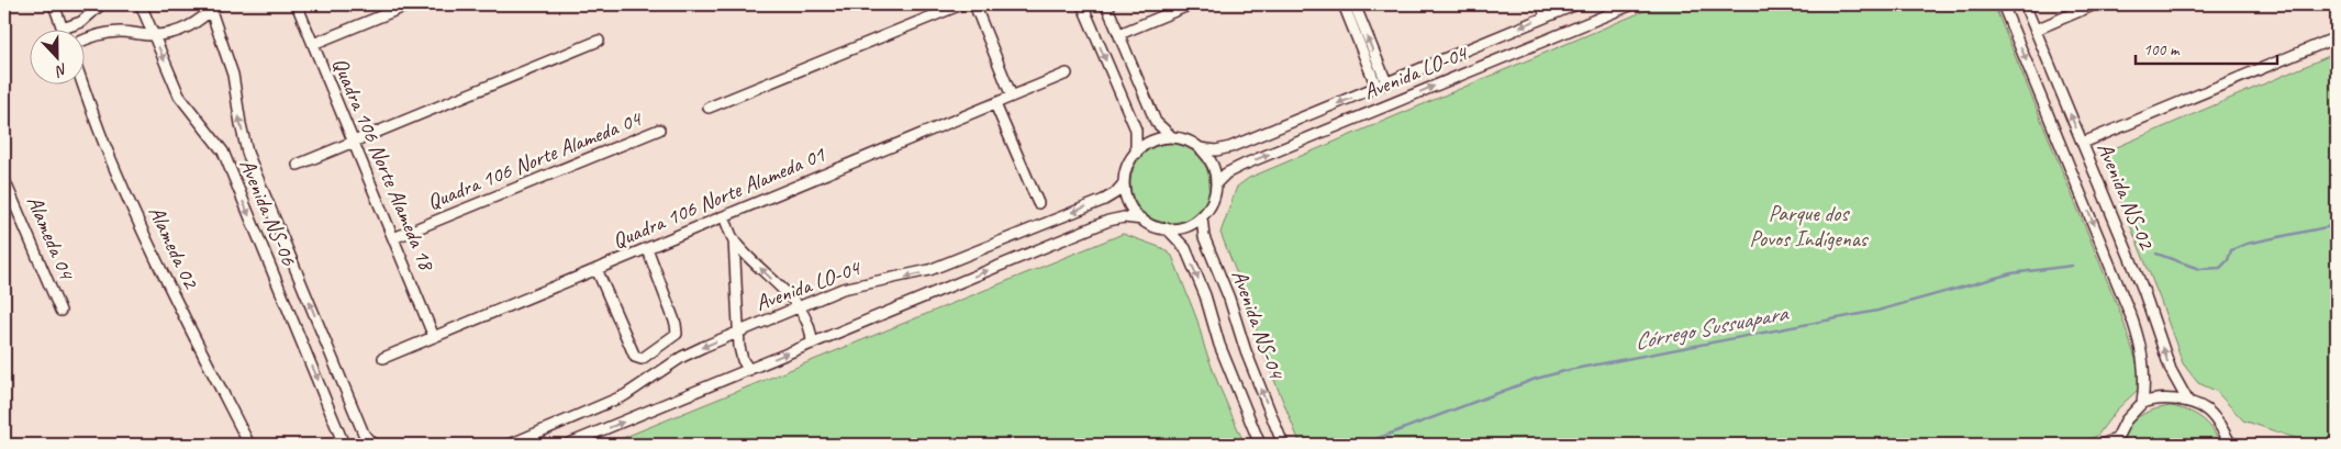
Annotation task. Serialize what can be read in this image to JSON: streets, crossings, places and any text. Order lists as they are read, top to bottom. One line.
{"streets":{"street":["Avenida LO-04","Quadra 106 Norte Alameda 04","Quadra 106 Norte Alameda 18","Avenida NS-02","Quadra 106 Norte Alameda 01","Avenida NS-06","Alameda 04","Alameda 02","Avenida NS-04"]},"crossings":[["Avenida LO-04","Avenida NS-04"],["Quadra 106 Norte Alameda 04","Quadra 106 Norte Alameda 18"],["Quadra 106 Norte Alameda 18","Quadra 106 Norte Alameda 01"]],"water":["Córrego Sussuapara"],"parks":["Parque dos Povos Indígenas"],"scale_bar":"100 m","north":"bottom"}
